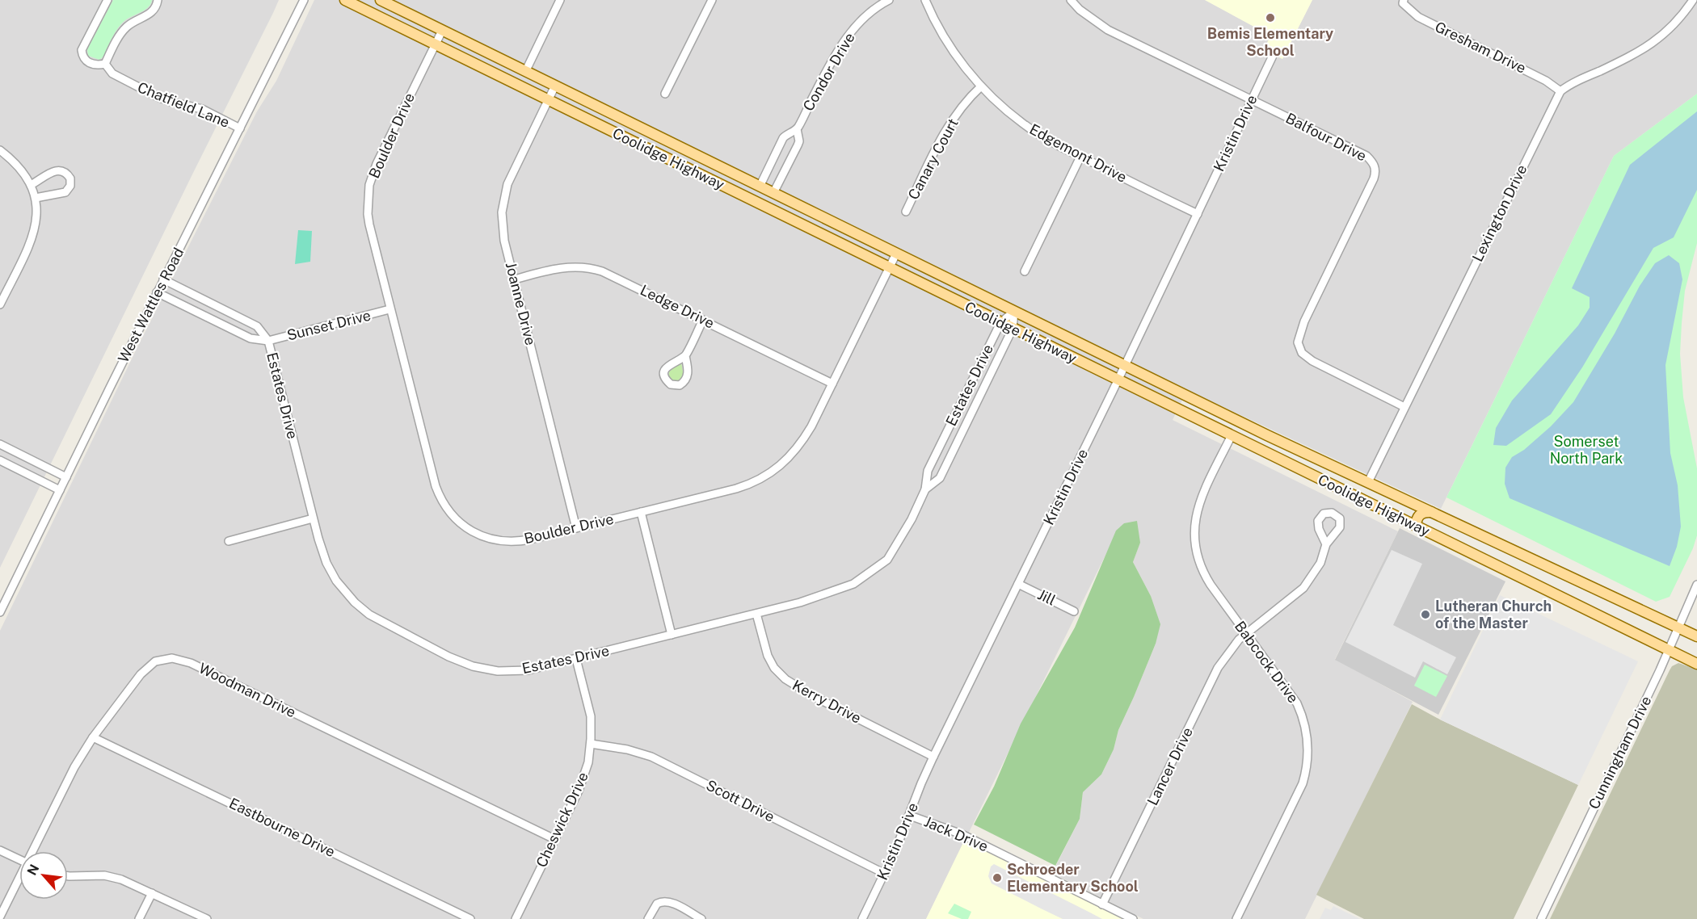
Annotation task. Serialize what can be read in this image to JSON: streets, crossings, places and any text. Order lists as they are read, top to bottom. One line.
{"streets":{"main road":["Coolidge Highway"],"street":["Gresham Drive","Condor Drive","Chatfield Lane","Kristin Drive","Boulder Drive","Balfour Drive","Edgemont Drive","Canary Court","Lexington Drive","Joanne Drive","West Wattles Road","Ledge Drive","Sunset Drive","Estates Drive","Jill","Babcock Drive","Woodman Drive","Kerry Drive","Cunningham Drive","Lancer Drive","Scott Drive","Cheswick Drive","Eastbourne Drive","Jack Drive"]},"crossings":[["Gresham Drive","Lexington Drive"],["Condor Drive","Coolidge Highway"],["Chatfield Lane","West Wattles Road"],["Kristin Drive","Balfour Drive"],["Kristin Drive","Edgemont Drive"],["Kristin Drive","Coolidge Highway"],["Kristin Drive","Jill"],["Kristin Drive","Kerry Drive"],["Kristin Drive","Scott Drive"],["Kristin Drive","Jack Drive"],["Boulder Drive","Coolidge Highway"],["Boulder Drive","Joanne Drive"],["Boulder Drive","Ledge Drive"],["Boulder Drive","Sunset Drive"],["Balfour Drive","Lexington Drive"],["Edgemont Drive","Canary Court"],["Coolidge Highway","Lexington Drive"],["Coolidge Highway","Joanne Drive"],["Coolidge Highway","Estates Drive"],["Coolidge Highway","Babcock Drive"],["Coolidge Highway","Cunningham Drive"],["Joanne Drive","Ledge Drive"],["West Wattles Road","Estates Drive"],["Sunset Drive","Estates Drive"],["Estates Drive","Kerry Drive"],["Estates Drive","Cheswick Drive"],["Babcock Drive","Lancer Drive"],["Woodman Drive","Cheswick Drive"],["Woodman Drive","Eastbourne Drive"],["Lancer Drive","Jack Drive"],["Scott Drive","Cheswick Drive"]],"parks":["Somerset North Park"],"places":["Bemis Elementary School","Lutheran Church of the Master","Schroeder Elementary School"],"north":"top left"}
